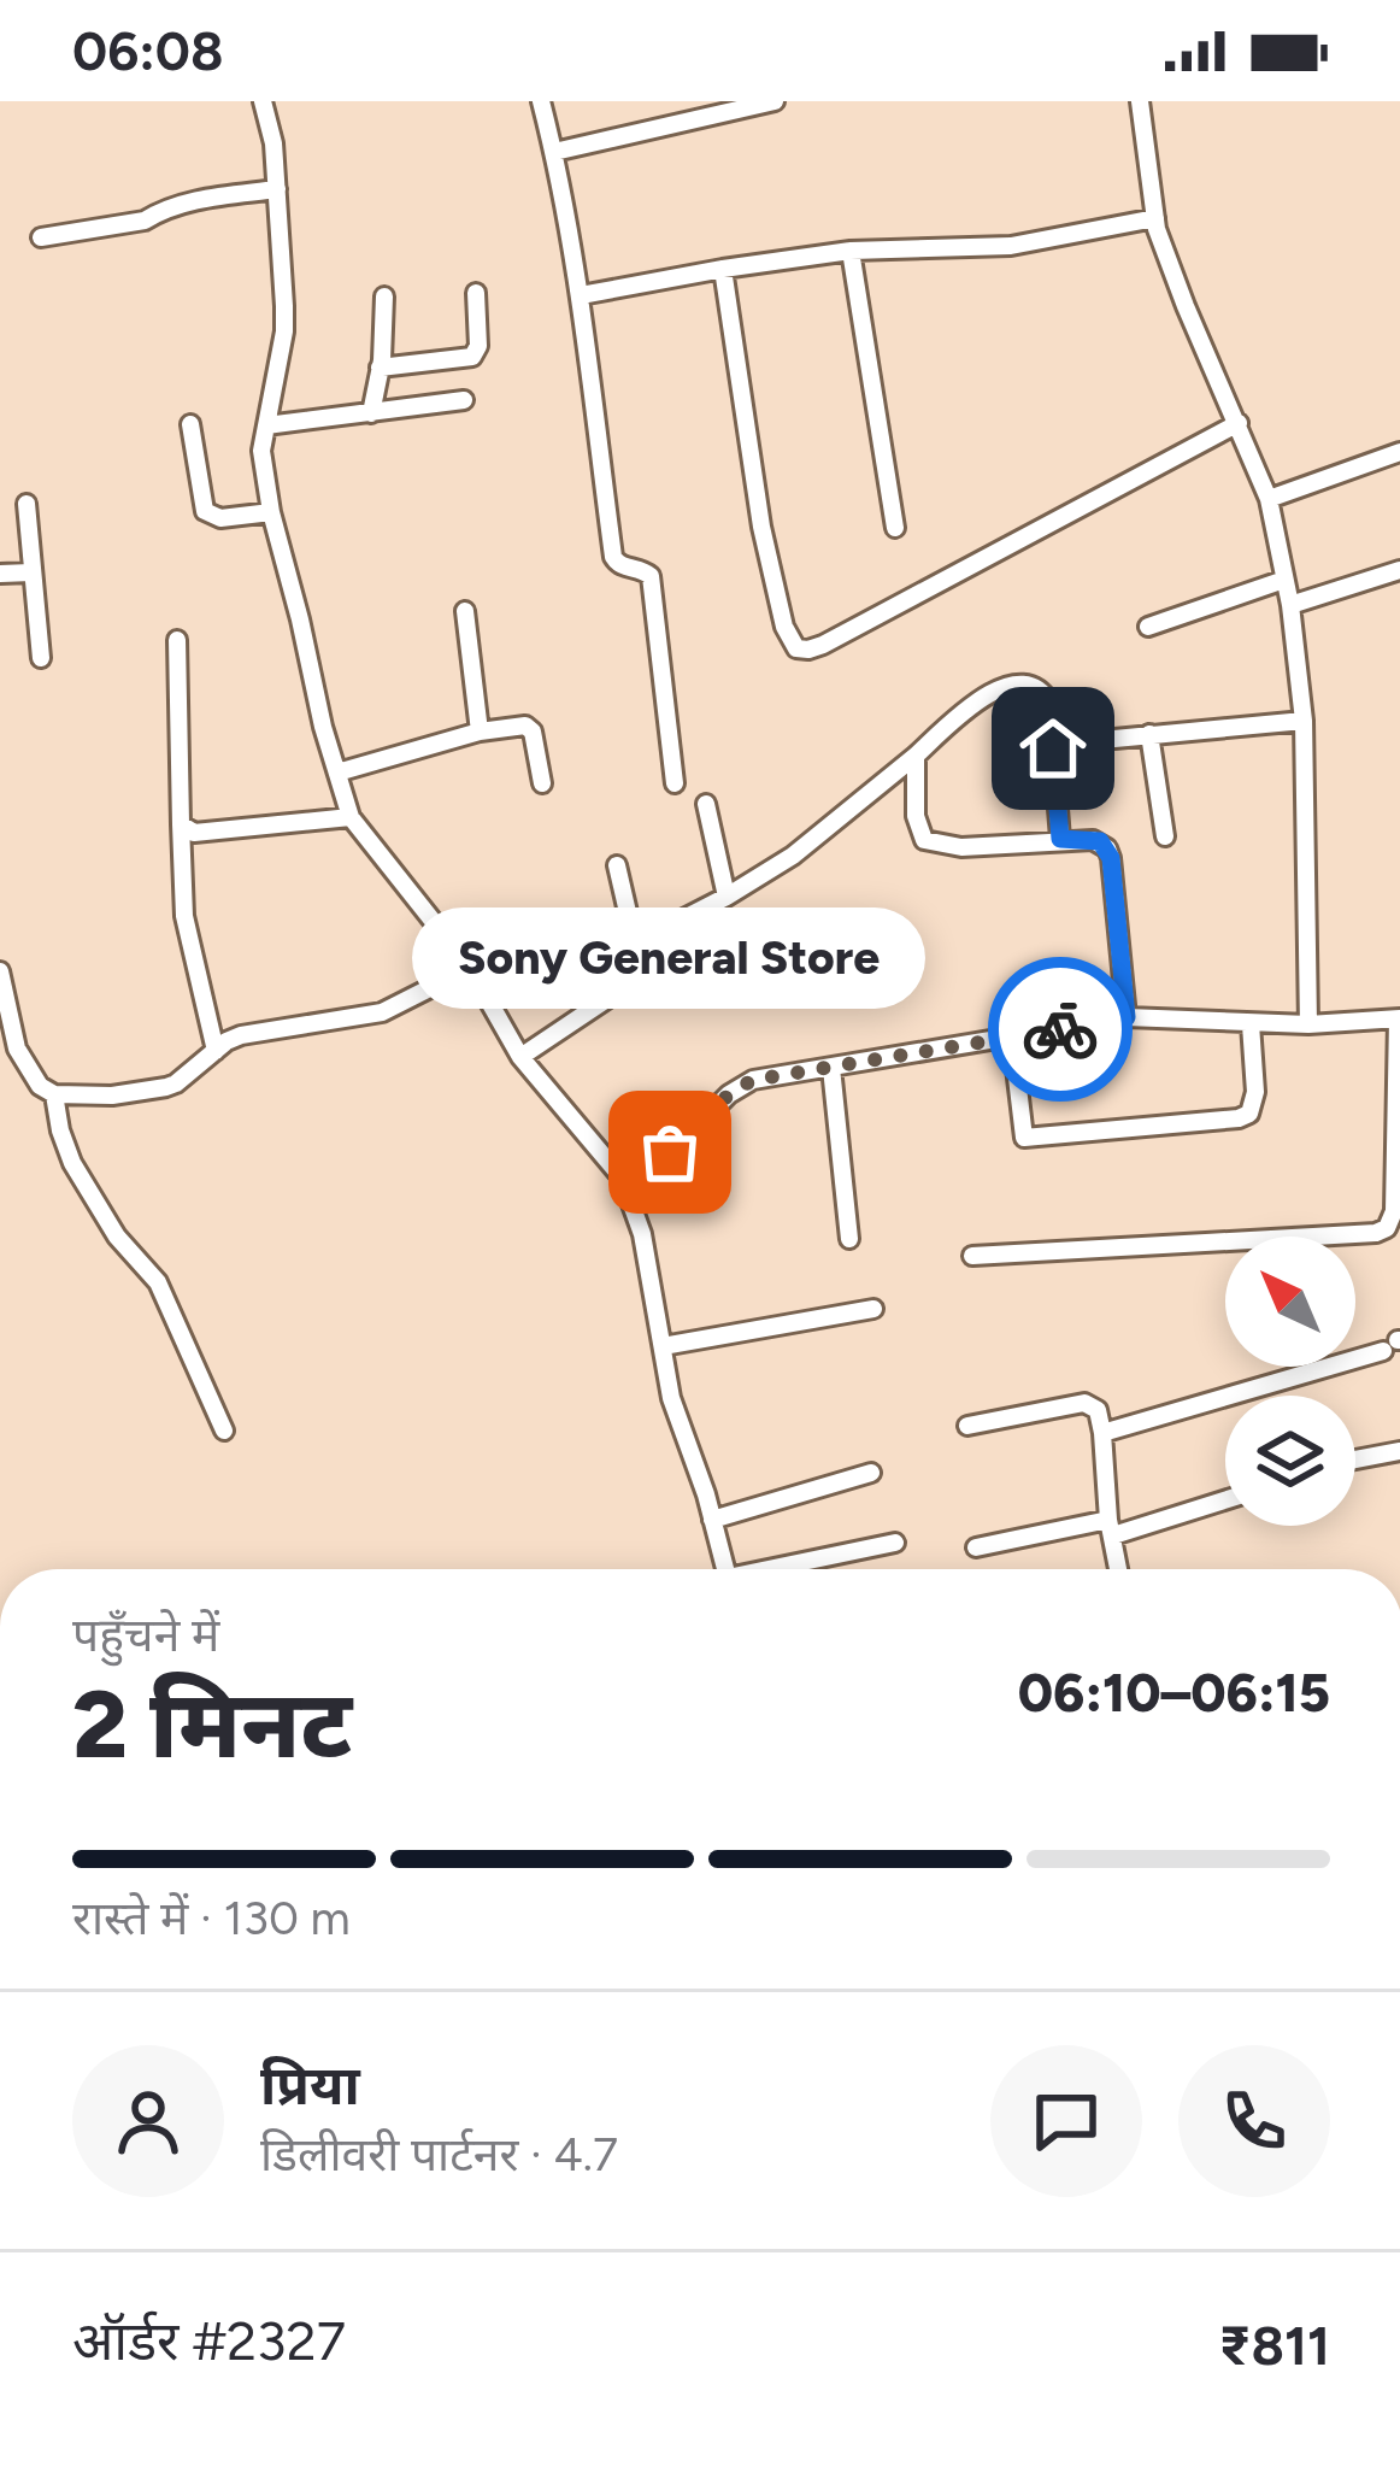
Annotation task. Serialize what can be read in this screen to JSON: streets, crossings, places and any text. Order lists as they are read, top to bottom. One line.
{"places":["Sony General Store"],"north":"top left","page":{"status":"06:08","bubble":"Sony General Store","heading":["2 मिनट","पहुँचने में","06:10–06:15"],"panel":["प्रिया","डिलीवरी पार्टनर · 4.7","ऑर्डर #2327","₹811"],"bar":"रास्ते में · 130 m"}}
